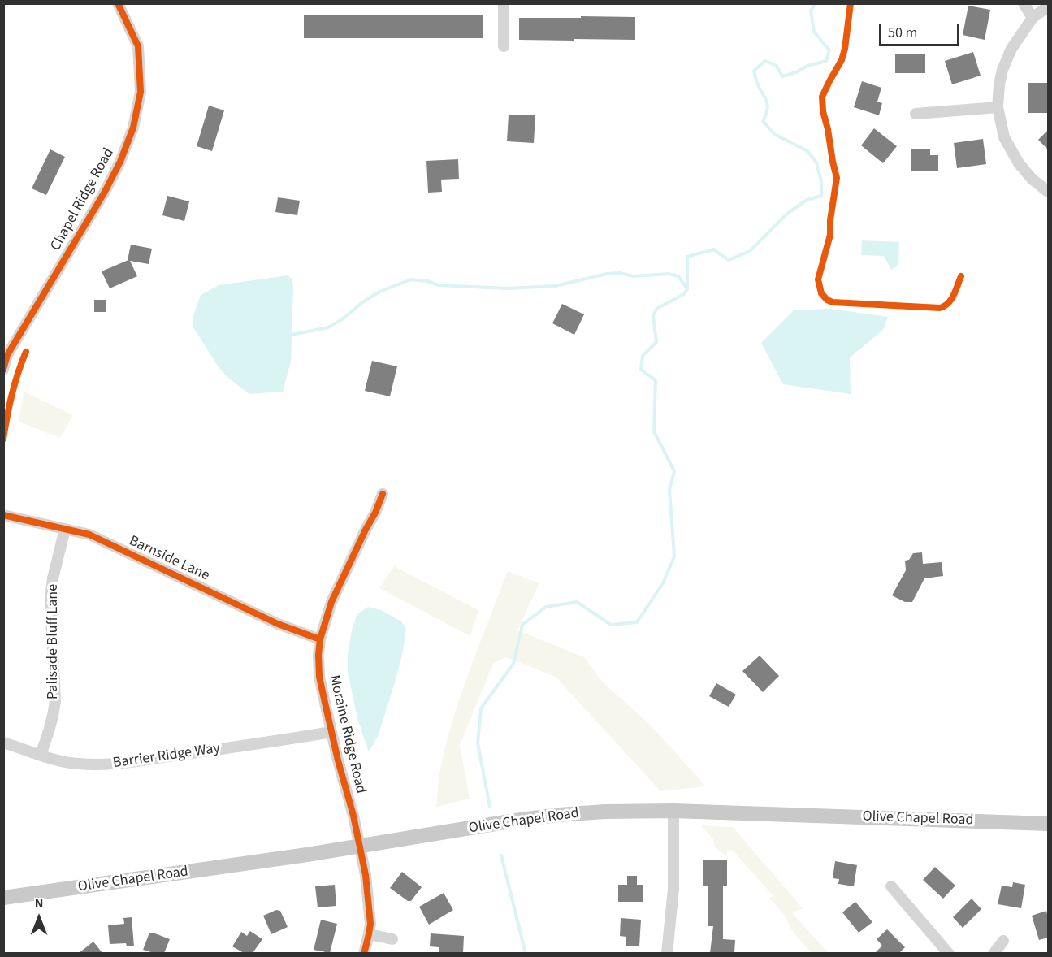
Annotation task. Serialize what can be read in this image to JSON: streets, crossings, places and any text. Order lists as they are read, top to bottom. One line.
{"streets":{"main road":["Olive Chapel Road"],"street":["Chapel Ridge Road","Barnside Lane","Palisade Bluff Lane","Moraine Ridge Road","Barrier Ridge Way"]},"crossings":[["Barnside Lane","Palisade Bluff Lane"],["Barnside Lane","Moraine Ridge Road"],["Palisade Bluff Lane","Barrier Ridge Way"],["Moraine Ridge Road","Barrier Ridge Way"],["Moraine Ridge Road","Olive Chapel Road"]],"scale_bar":"50 m","north":"top"}
